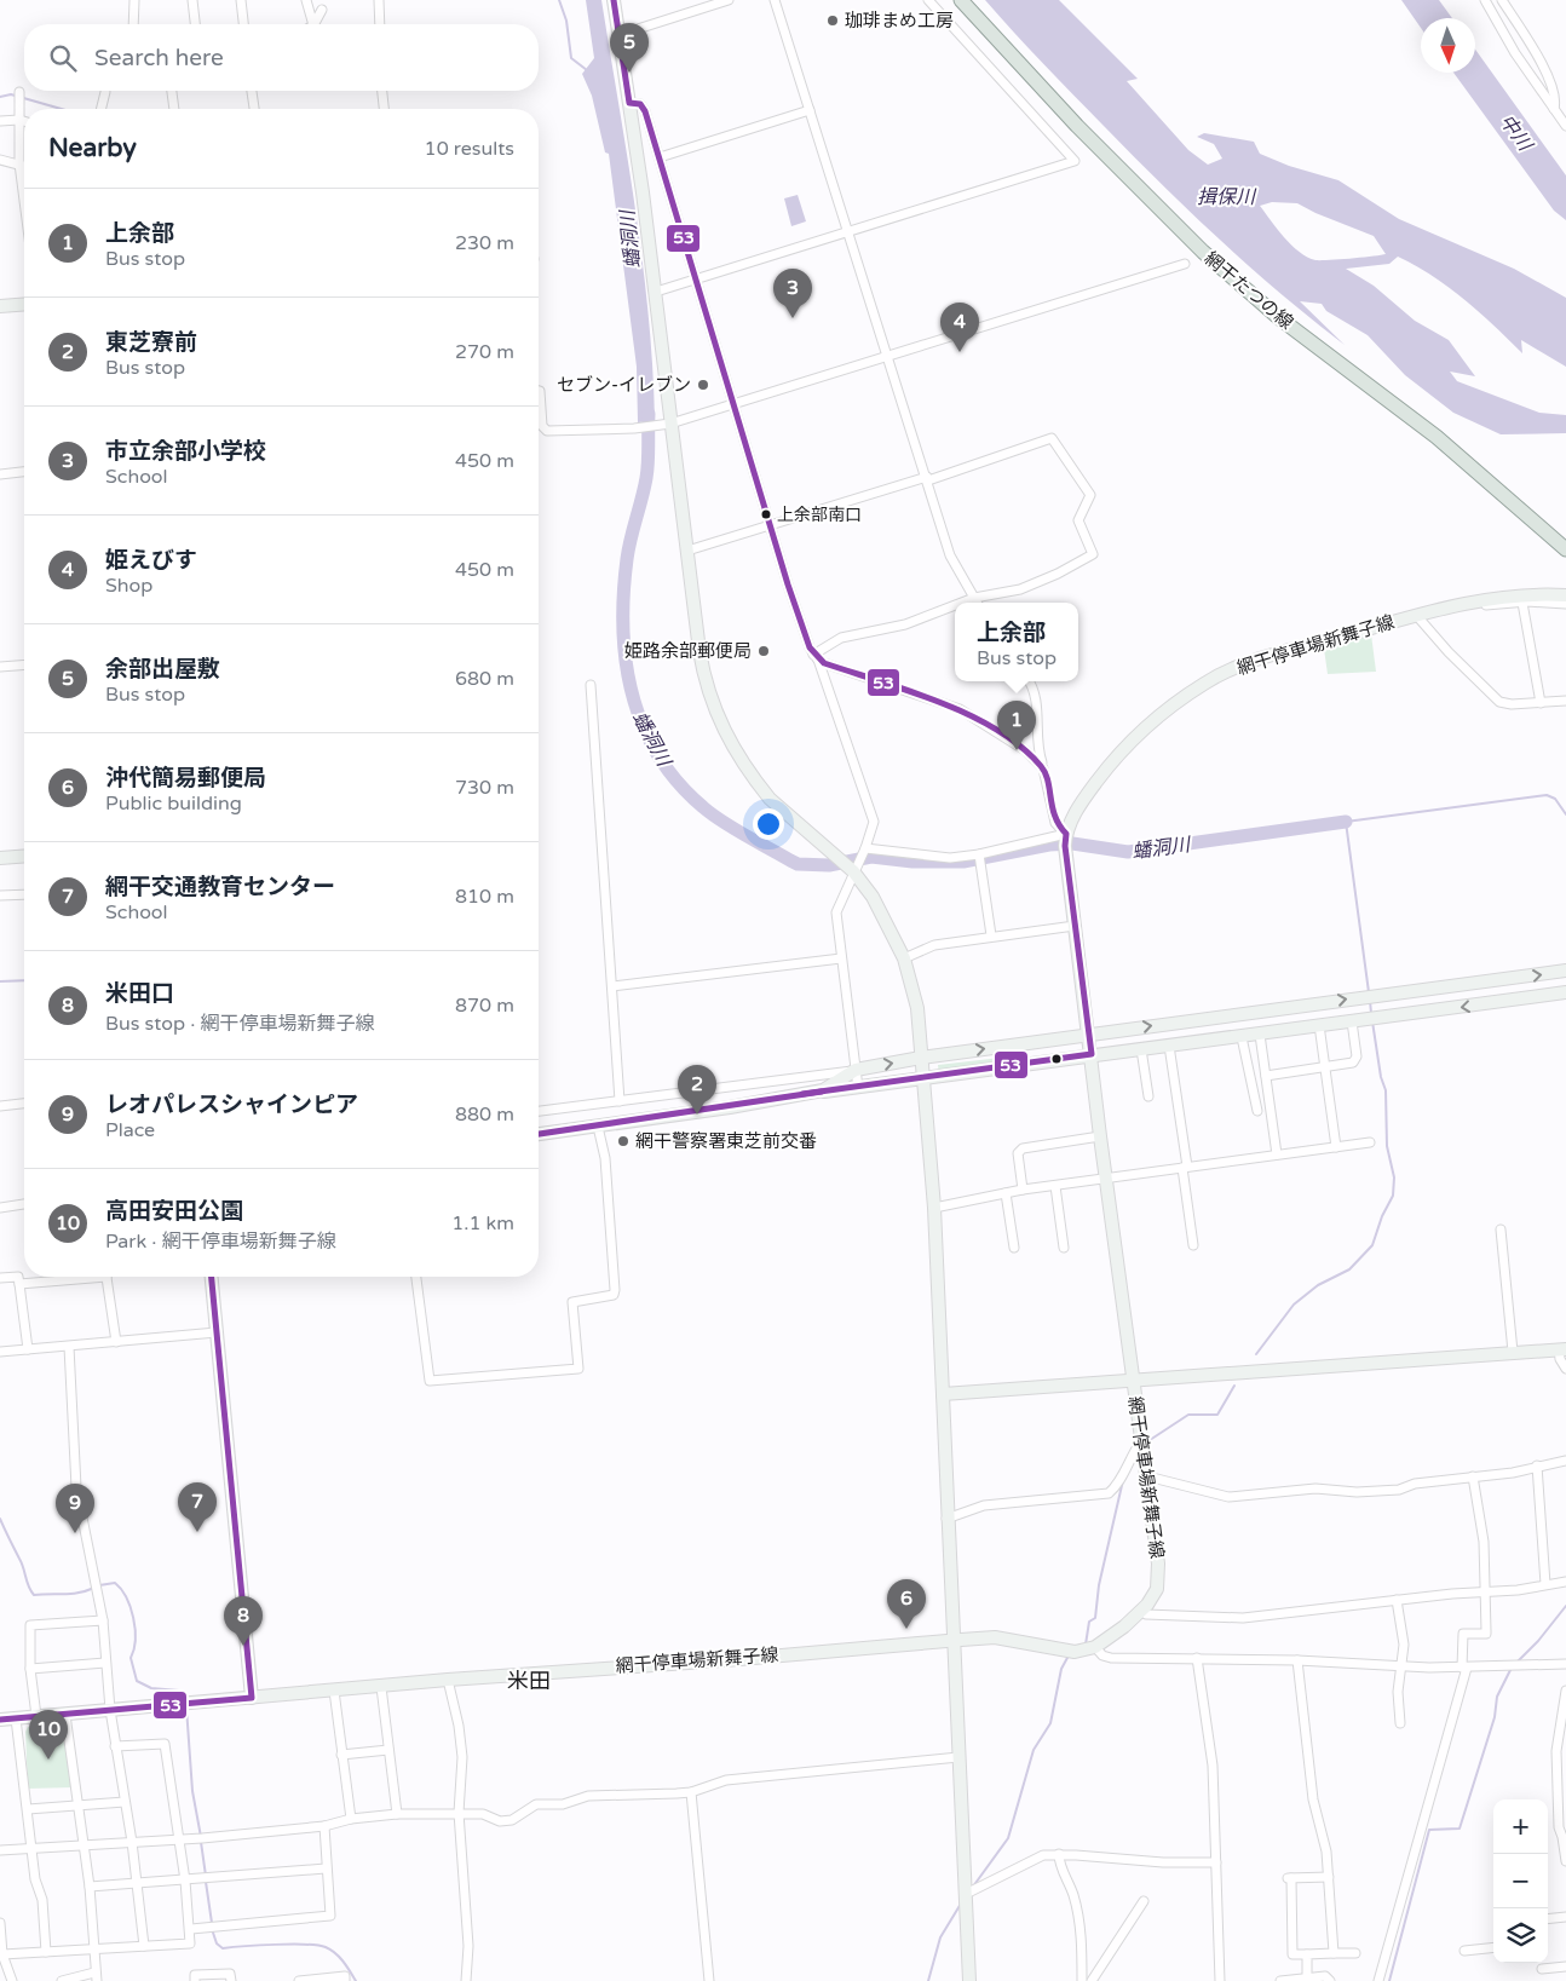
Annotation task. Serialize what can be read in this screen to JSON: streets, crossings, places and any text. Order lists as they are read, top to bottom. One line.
{"streets":{"main road":["網干たつの線"],"street":["網干停車場新舞子線"]},"districts":["米田"],"water":["中川","揖保川","蟠洞川"],"places":["珈琲まめ工房","セブン-イレブン","上余部南口","姫路余部郵便局","網干警察署東芝前交番"],"lines":["transit line 53"],"north":"bottom","page":{"pins":["5","3","4","1","2","7","9","6","8","10"],"search":"Search here","heading":["Nearby","10 results"],"list":[{"mark":"1","name":"上余部","note":"Bus stop","value":"230 m"},{"mark":"2","name":"東芝寮前","note":"Bus stop","value":"270 m"},{"mark":"3","name":"市立余部小学校","note":"School","value":"450 m"},{"mark":"4","name":"姫えびす","note":"Shop","value":"450 m"},{"mark":"5","name":"余部出屋敷","note":"Bus stop","value":"680 m"},{"mark":"6","name":"沖代簡易郵便局","note":"Public building","value":"730 m"},{"mark":"7","name":"網干交通教育センター","note":"School","value":"810 m"},{"mark":"8","name":"米田口","note":"Bus stop · 網干停車場新舞子線","value":"870 m"},{"mark":"9","name":"レオパレスシャインピア","note":"Place","value":"880 m"},{"mark":"10","name":"高田安田公園","note":"Park · 網干停車場新舞子線","value":"1.1 km"}],"popup":["上余部","Bus stop"],"map_buttons":["+","−"]}}
